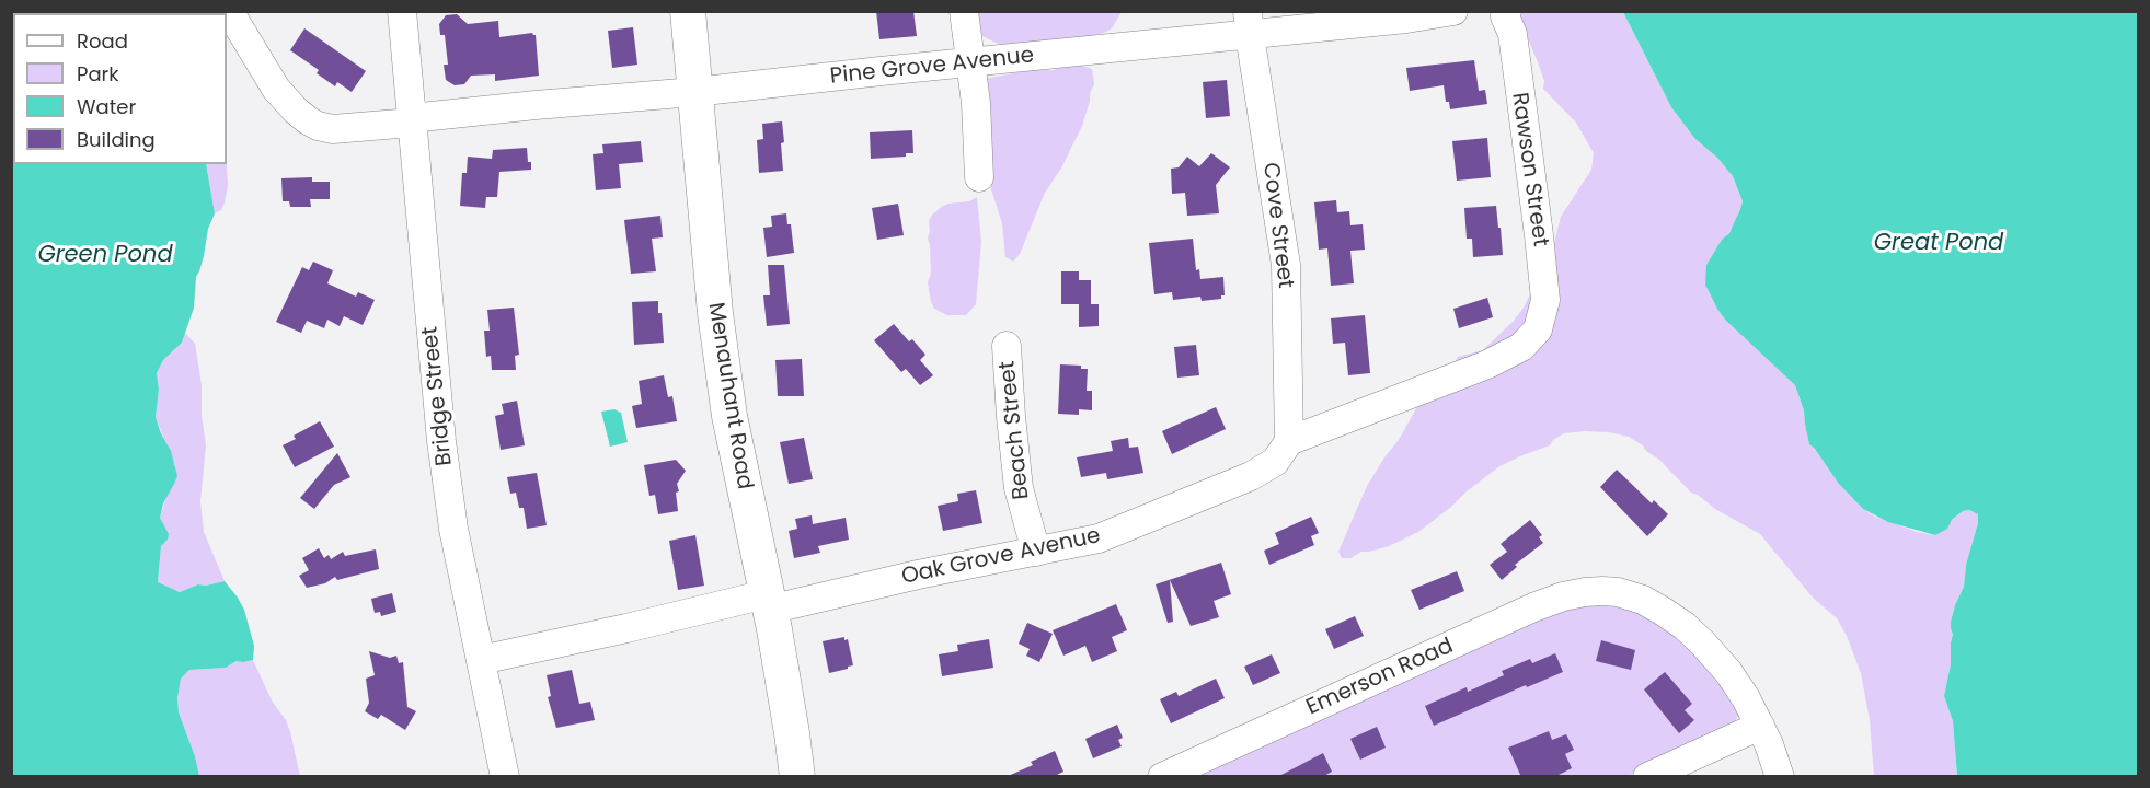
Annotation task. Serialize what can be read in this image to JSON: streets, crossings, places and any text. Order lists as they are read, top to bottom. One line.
{"streets":{"main road":["Menauhant Road"],"street":["Pine Grove Avenue","Rawson Street","Cove Street","Bridge Street","Beach Street","Oak Grove Avenue","Emerson Road"]},"crossings":[["Pine Grove Avenue","Cove Street"],["Pine Grove Avenue","Bridge Street"],["Pine Grove Avenue","Menauhant Road"],["Rawson Street","Oak Grove Avenue"],["Cove Street","Oak Grove Avenue"],["Bridge Street","Oak Grove Avenue"],["Menauhant Road","Oak Grove Avenue"],["Beach Street","Oak Grove Avenue"]],"water":["Great Pond","Green Pond"],"legend":["Road","Park","Water","Building"]}
